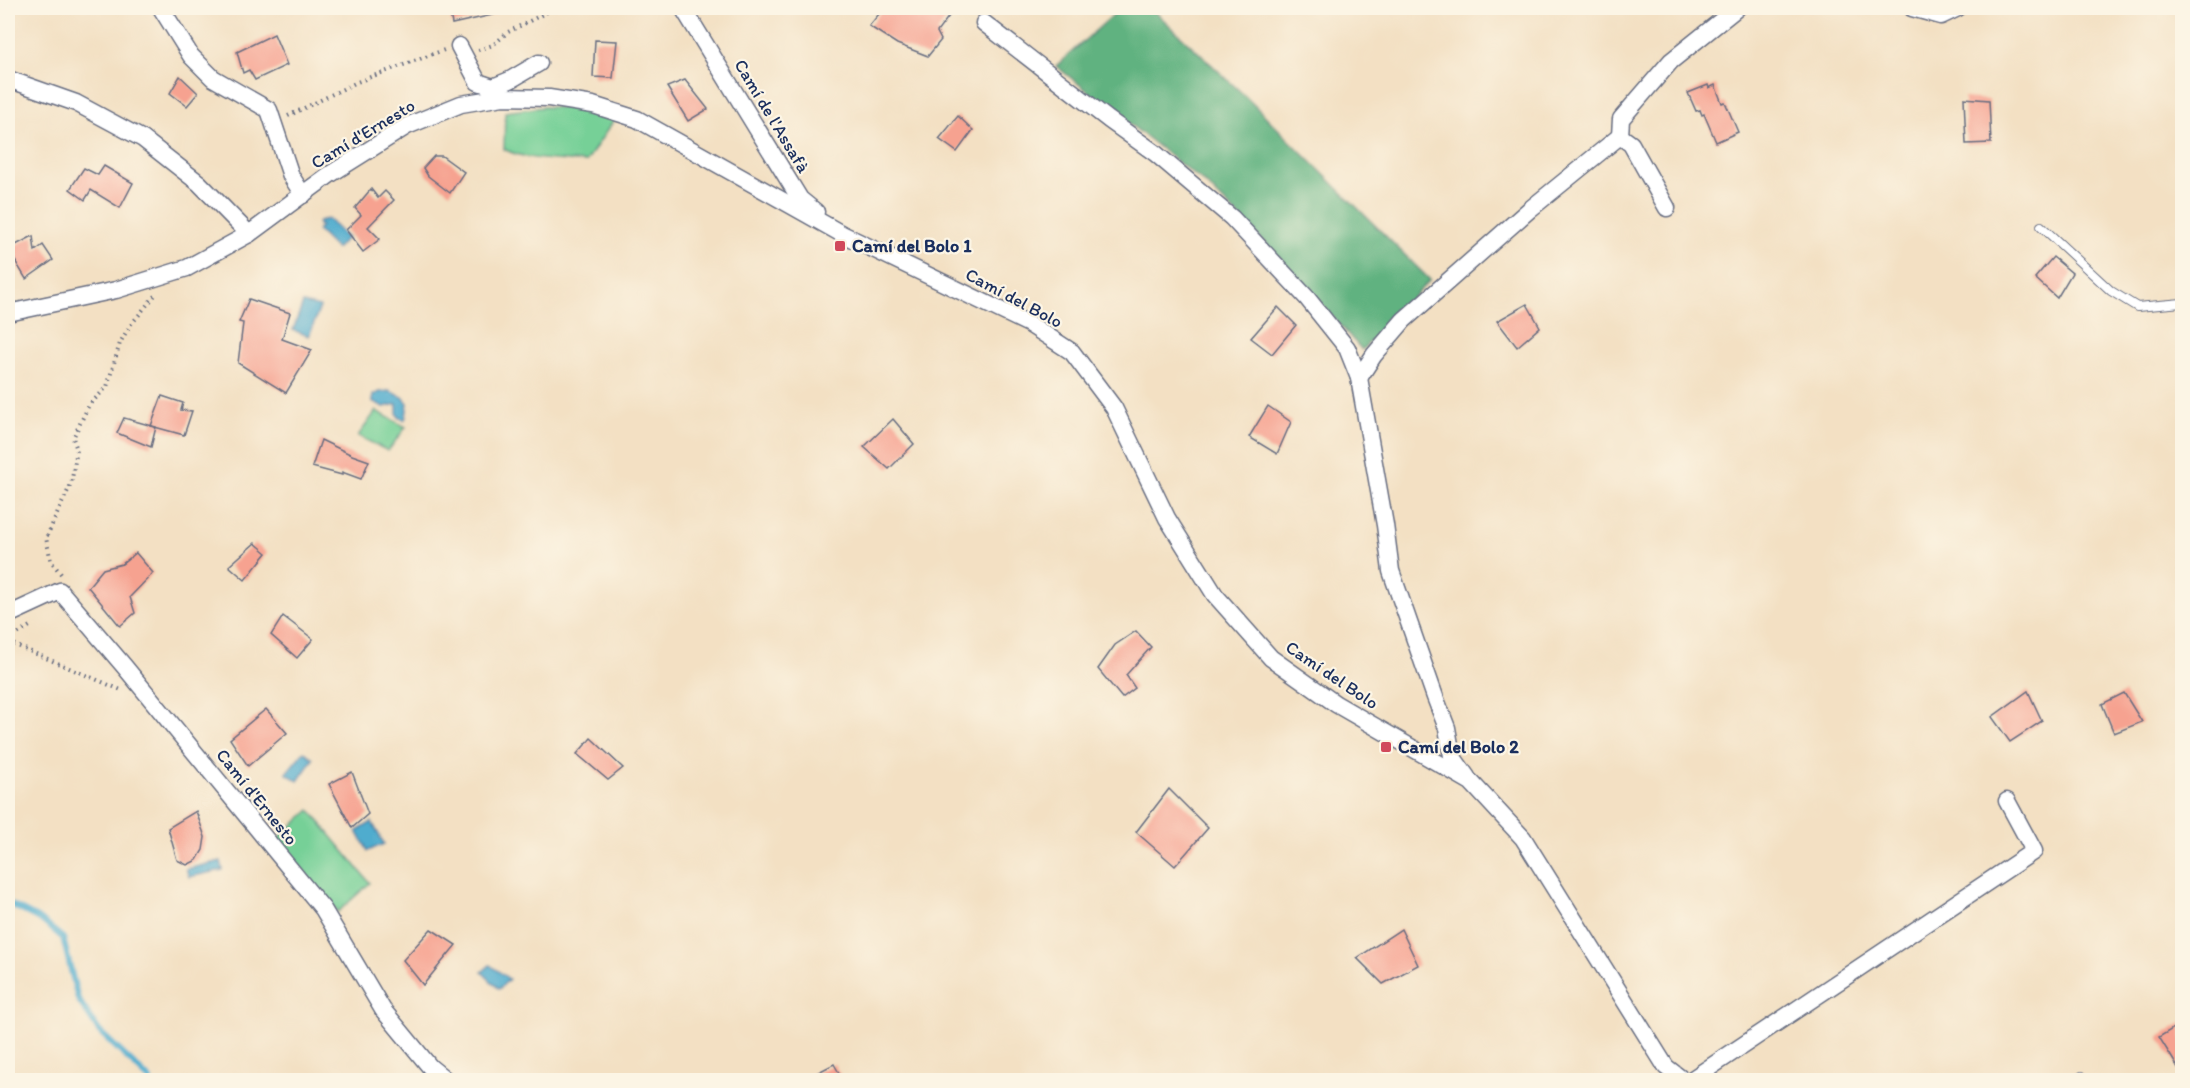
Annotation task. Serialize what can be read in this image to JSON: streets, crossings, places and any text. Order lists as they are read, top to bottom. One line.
{"streets":{"street":["Camí de l'Assafà","Camí d'Ernesto","Camí del Bolo"]},"crossings":[["Camí de l'Assafà","Camí d'Ernesto"],["Camí de l'Assafà","Camí del Bolo"],["Camí d'Ernesto","Camí del Bolo"]],"places":{"transit":["Camí del Bolo 1","Camí del Bolo 2"]}}
